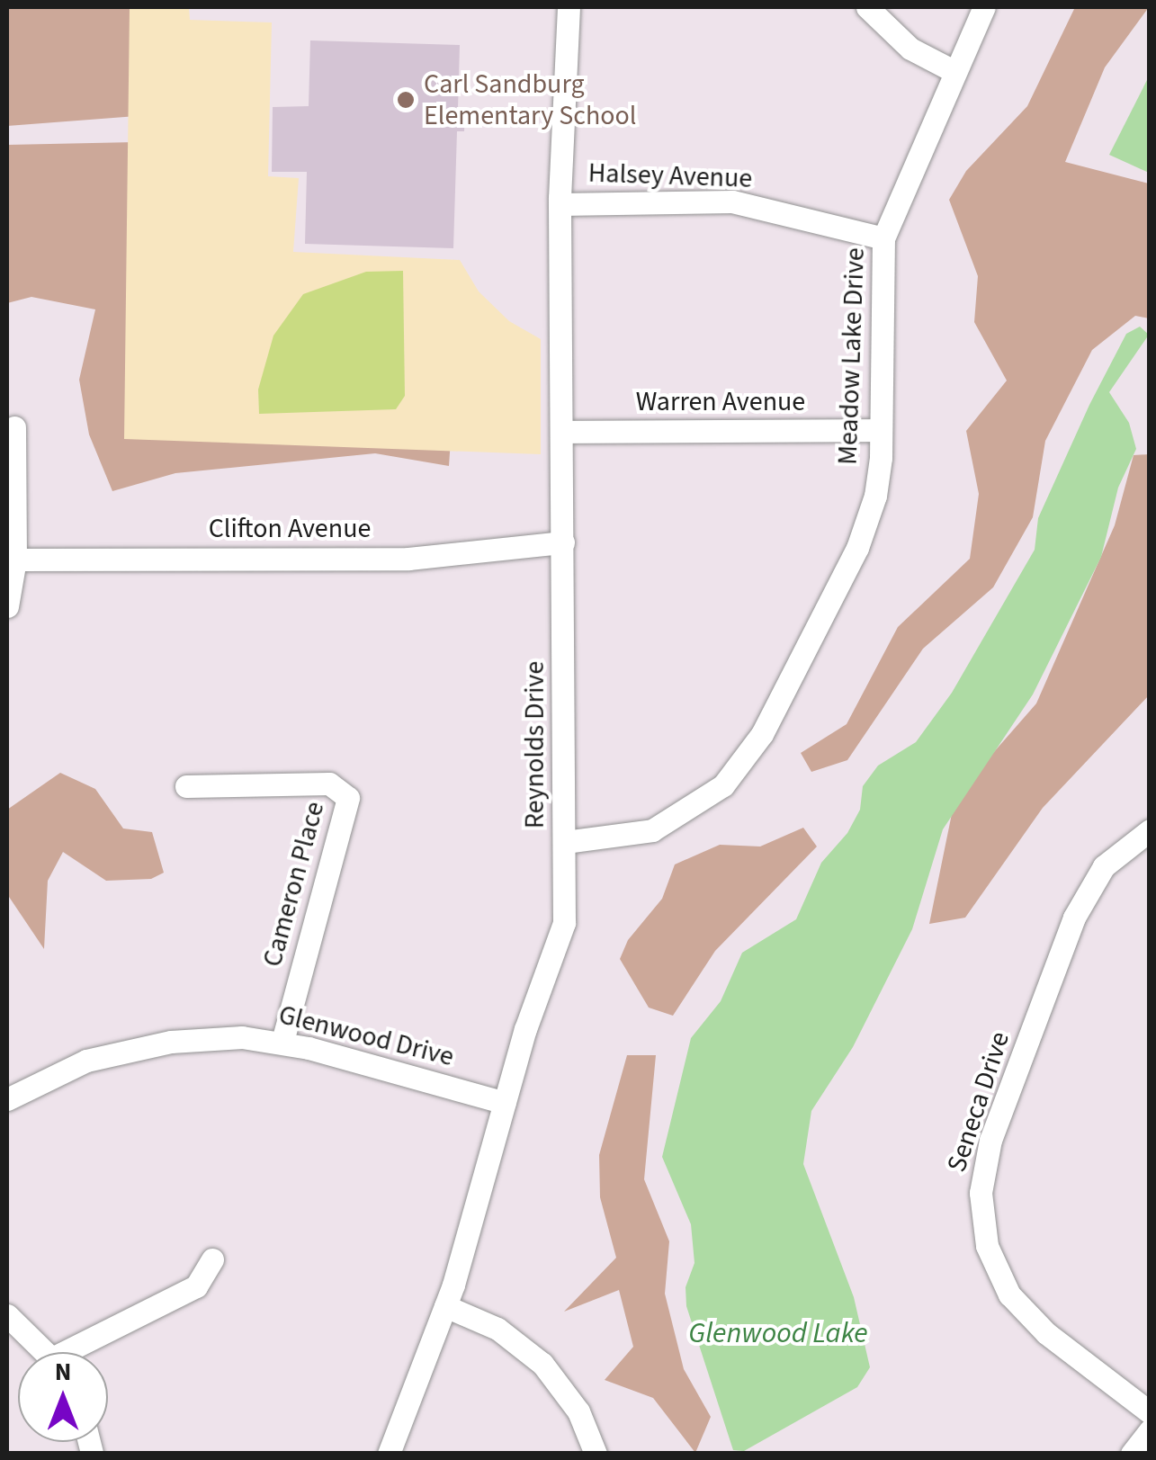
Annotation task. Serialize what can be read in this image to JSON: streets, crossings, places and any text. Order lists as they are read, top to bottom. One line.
{"streets":{"street":["Halsey Avenue","Meadow Lake Drive","Warren Avenue","Clifton Avenue","Reynolds Drive","Cameron Place","Glenwood Drive","Seneca Drive"]},"crossings":[["Halsey Avenue","Meadow Lake Drive"],["Halsey Avenue","Reynolds Drive"],["Meadow Lake Drive","Warren Avenue"],["Meadow Lake Drive","Reynolds Drive"],["Warren Avenue","Reynolds Drive"],["Clifton Avenue","Reynolds Drive"],["Reynolds Drive","Glenwood Drive"],["Cameron Place","Glenwood Drive"]],"water":["Glenwood Lake"],"places":["Carl Sandburg Elementary School"],"north":"top"}
